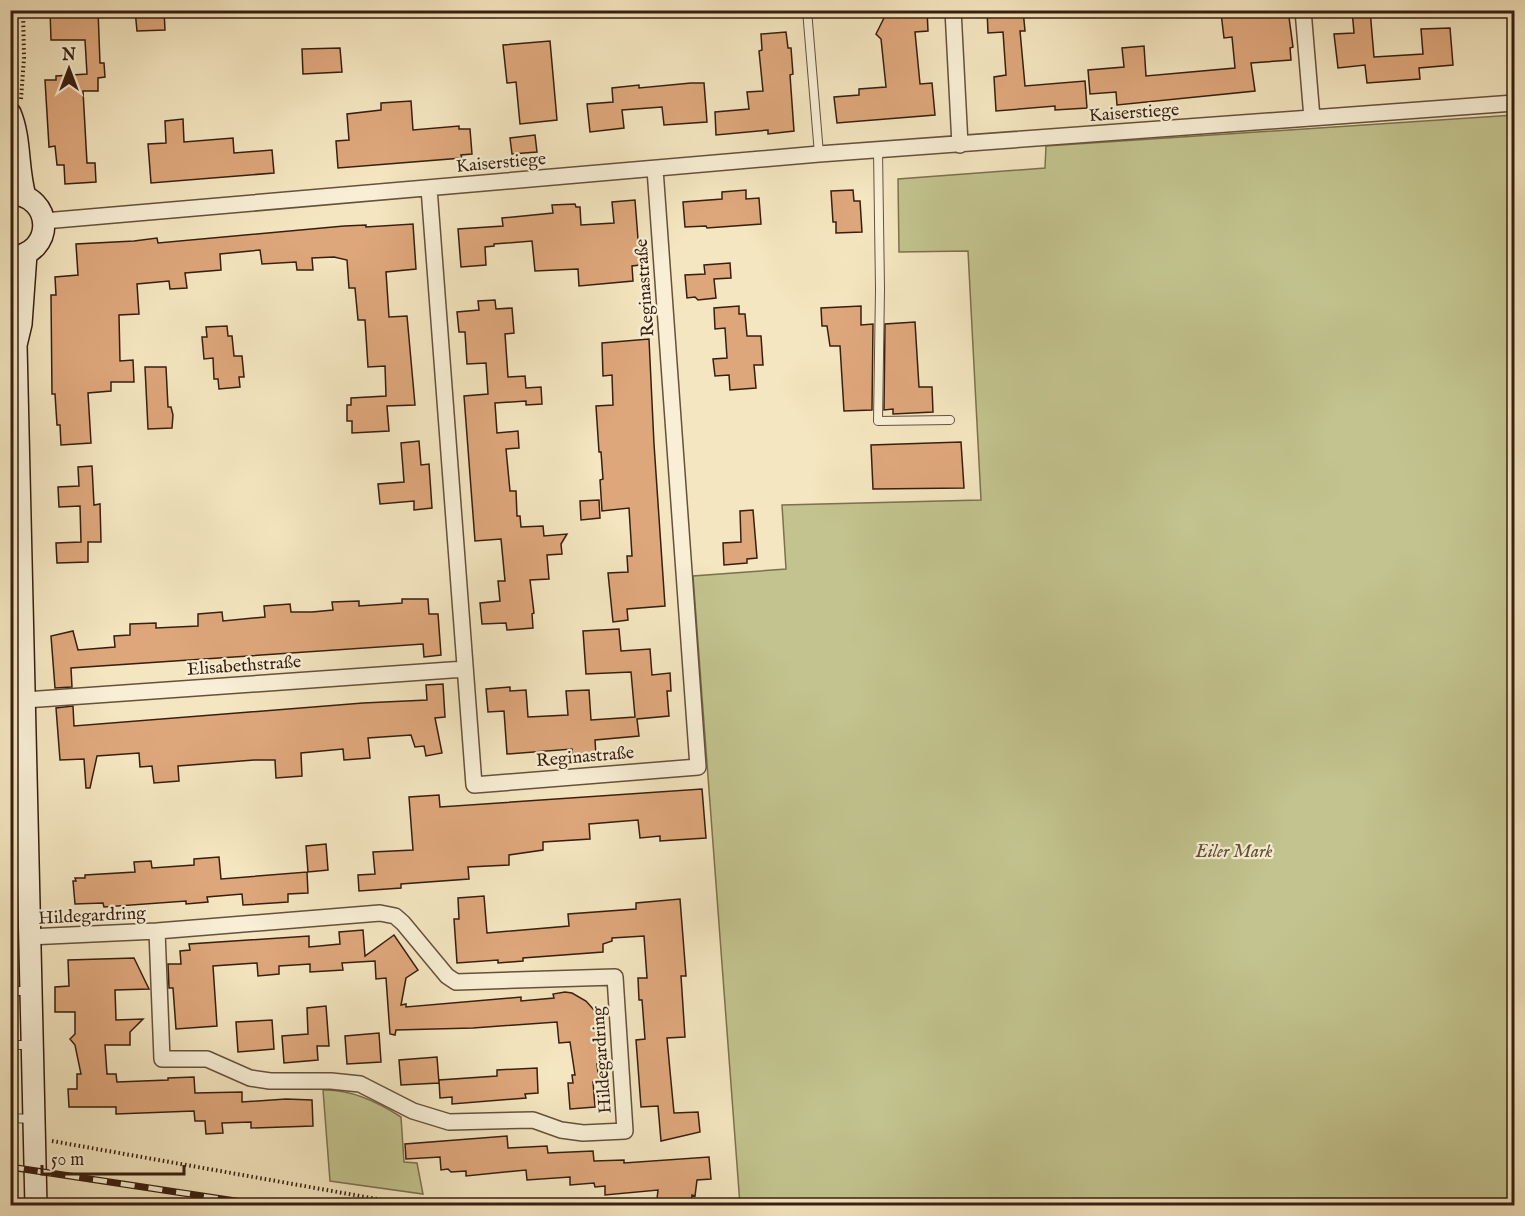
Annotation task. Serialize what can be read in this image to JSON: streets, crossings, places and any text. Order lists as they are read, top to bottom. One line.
{"streets":{"street":["Kaiserstiege","Reginastraße","Elisabethstraße","Hildegardring"]},"crossings":[["Kaiserstiege","Reginastraße"],["Reginastraße","Elisabethstraße"]],"parks":["Eiler Mark"],"scale_bar":"50 m","north":"top"}
